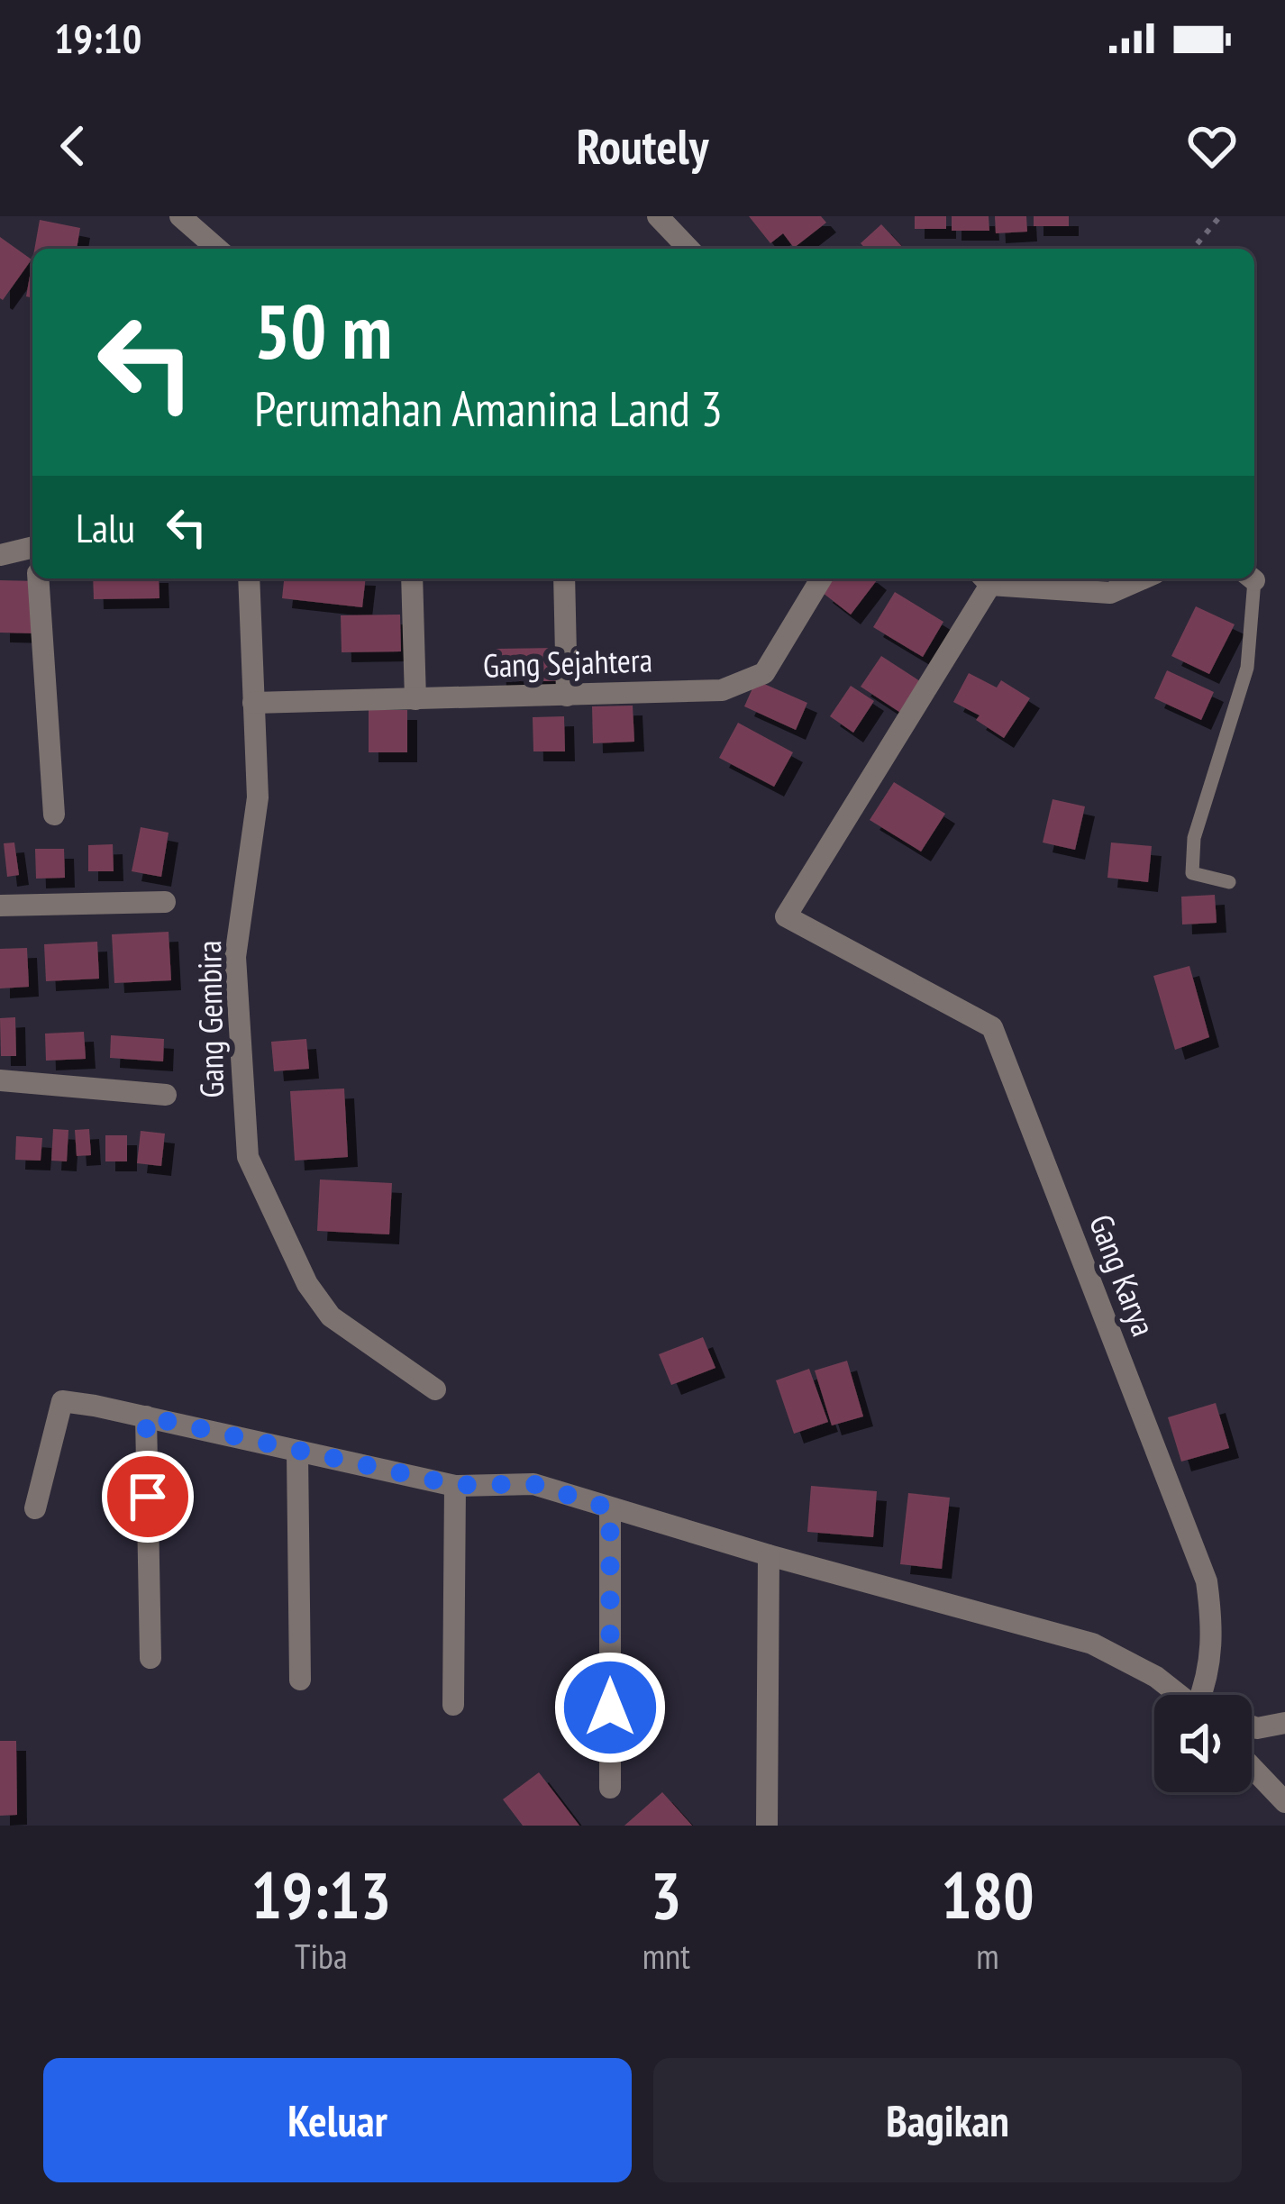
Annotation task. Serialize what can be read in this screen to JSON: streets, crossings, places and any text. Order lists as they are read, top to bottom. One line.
{"streets":{"street":["Gang Sejahtera","Gang Gembira","Gang Karya"]},"crossings":[["Gang Sejahtera","Gang Gembira"]],"page":{"status":"19:10","header":"Routely","turn":["50 m","Perumahan Amanina Land 3"],"then":"Lalu","eta":["19:13","Tiba","3","mnt","180","m"],"buttons":["Keluar","Bagikan"]}}
